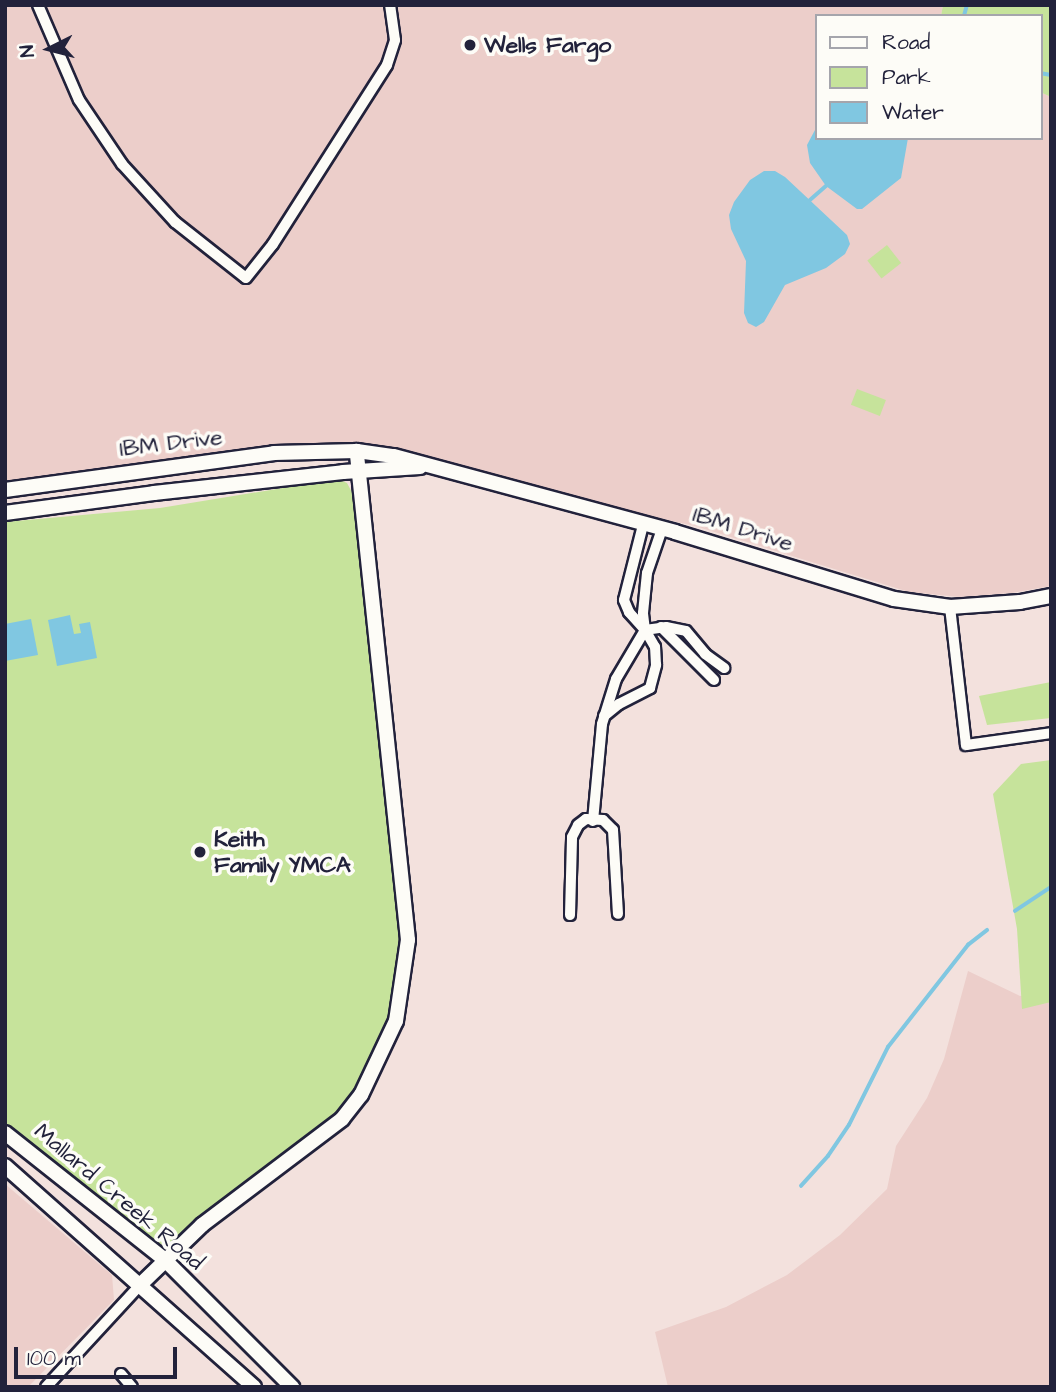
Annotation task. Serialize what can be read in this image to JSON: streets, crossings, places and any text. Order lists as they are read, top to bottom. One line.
{"streets":{"street":["IBM Drive","Mallard Creek Road"]},"places":["Wells Fargo","Keith Family YMCA"],"legend":["Road","Park","Water"],"scale_bar":"100 m","north":"left"}
